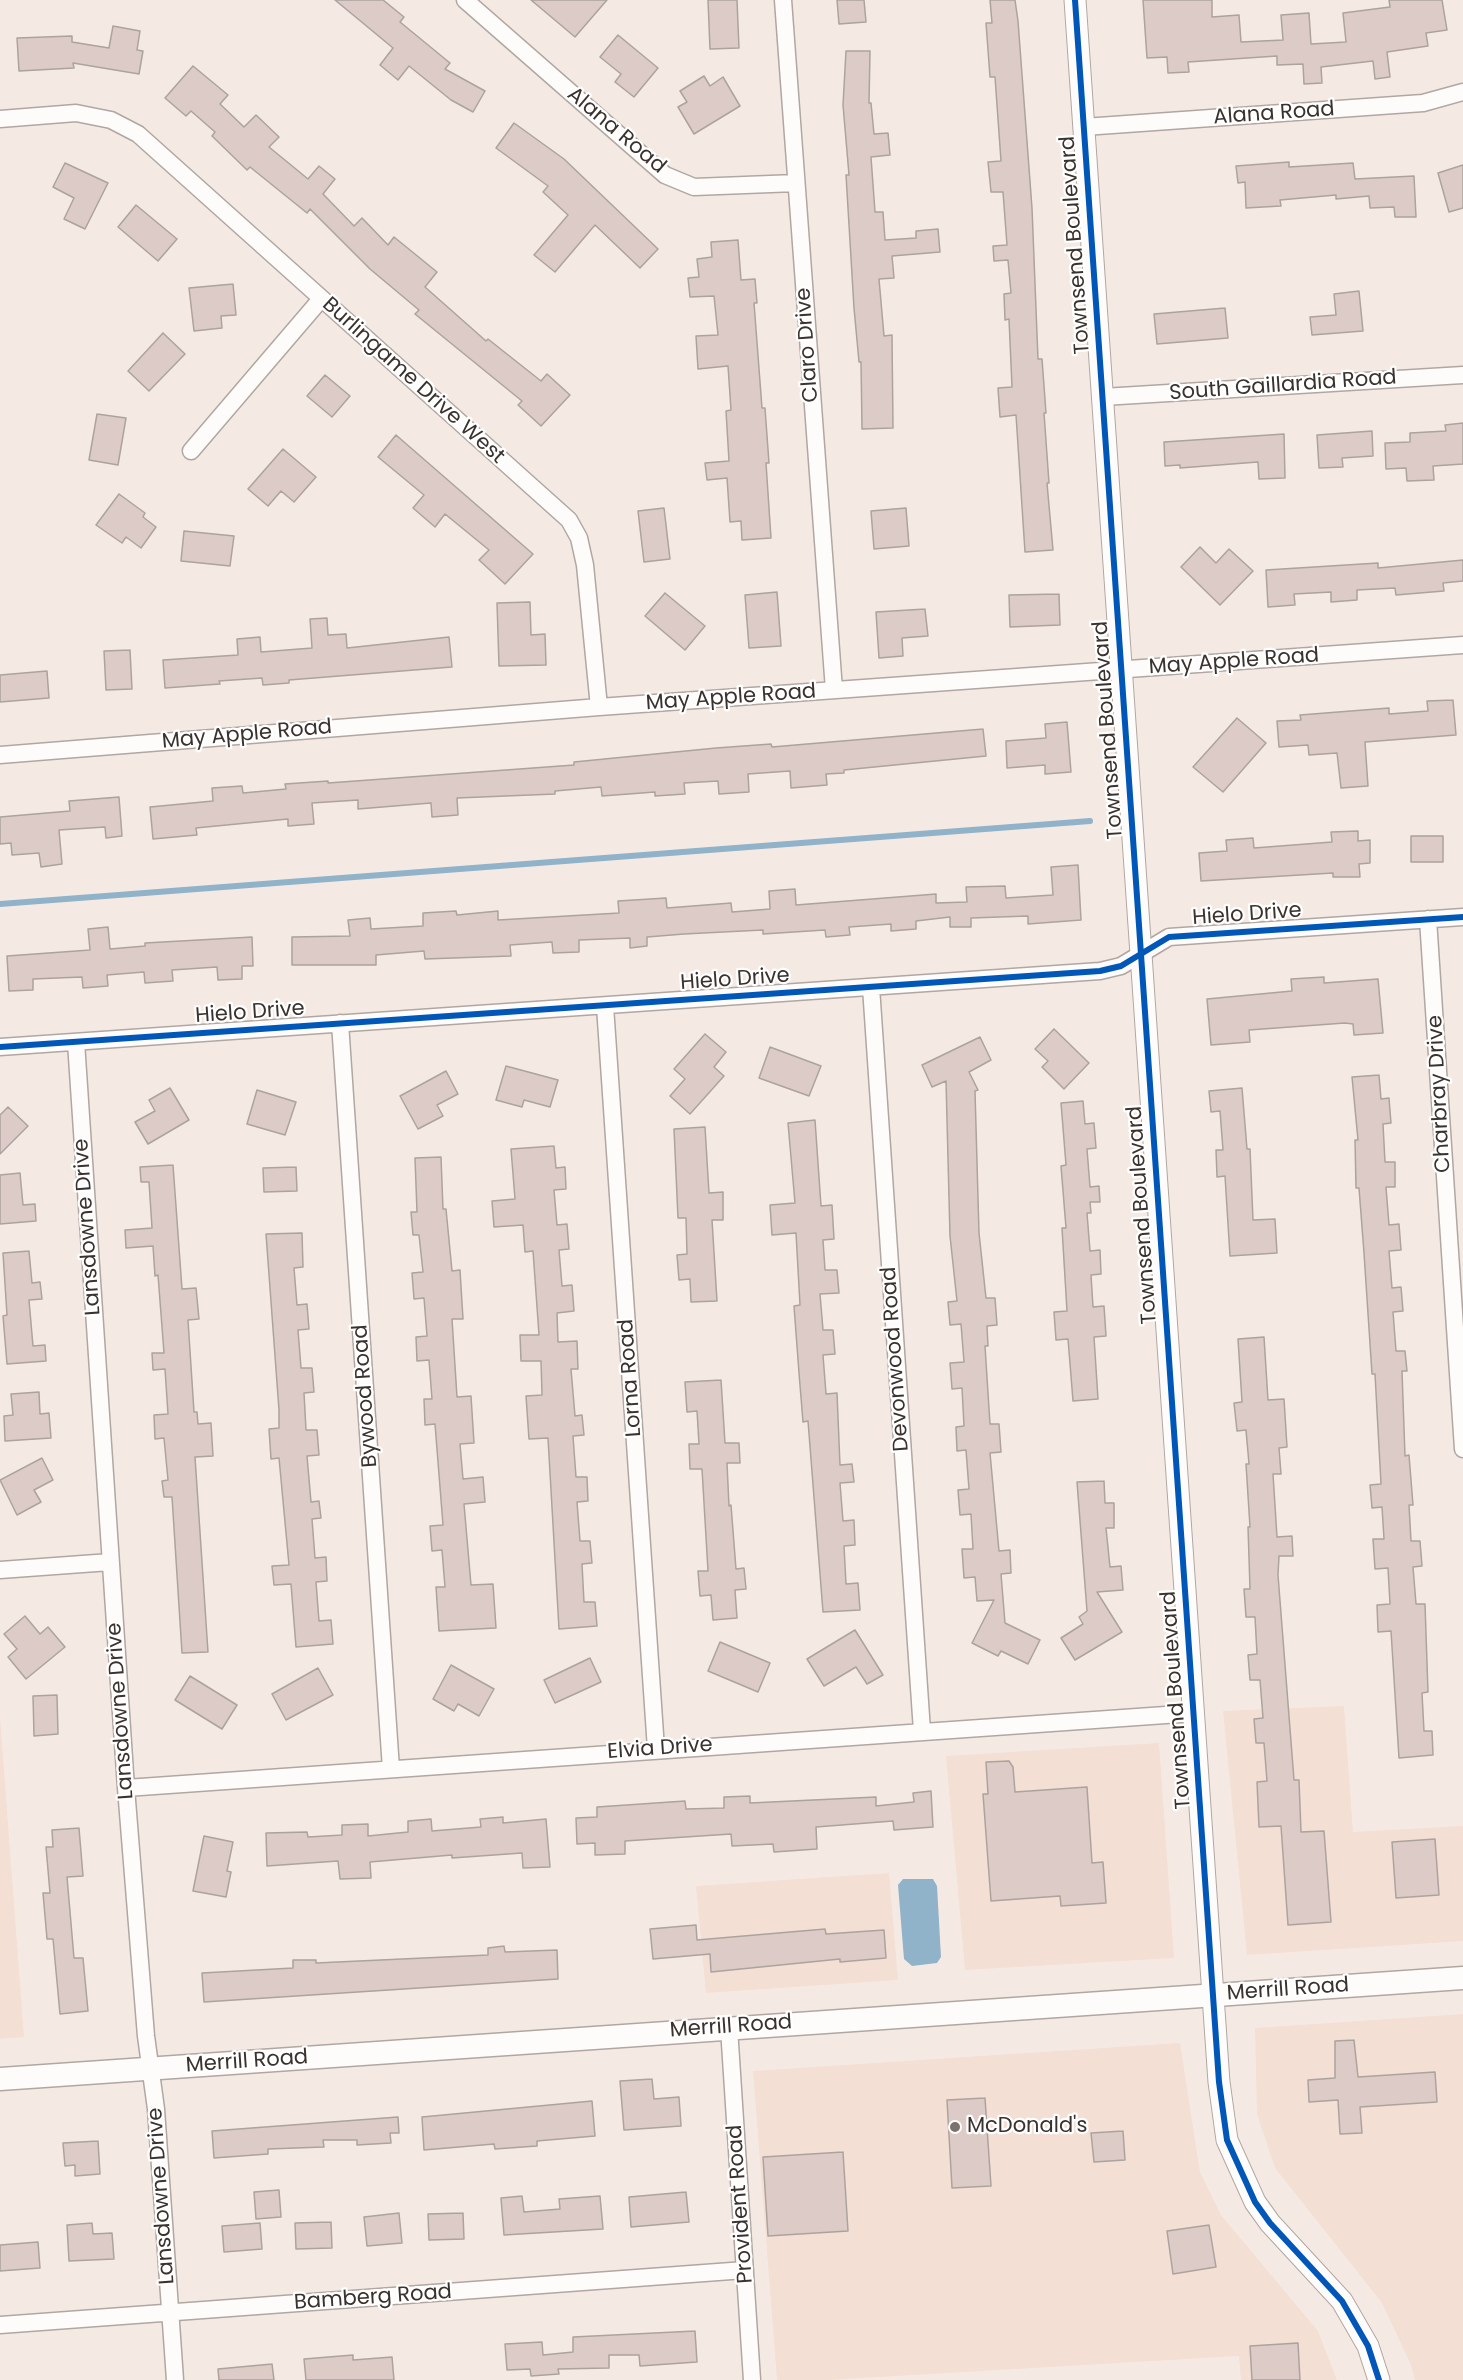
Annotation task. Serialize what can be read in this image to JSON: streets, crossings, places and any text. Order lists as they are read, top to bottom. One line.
{"streets":{"main road":["Merrill Road"],"street":["Alana Road","Townsend Boulevard","Claro Drive","Burlingame Drive West","South Gaillardia Road","May Apple Road","Hielo Drive","Charbray Drive","Lansdowne Drive","Devonwood Road","Lorna Road","Bywood Road","Elvia Drive","Provident Road","Bamberg Road"]},"crossings":[["Alana Road","Townsend Boulevard"],["Alana Road","Claro Drive"],["Townsend Boulevard","South Gaillardia Road"],["Townsend Boulevard","May Apple Road"],["Townsend Boulevard","Hielo Drive"],["Townsend Boulevard","Elvia Drive"],["Townsend Boulevard","Merrill Road"],["Claro Drive","May Apple Road"],["Burlingame Drive West","May Apple Road"],["Hielo Drive","Charbray Drive"],["Hielo Drive","Lansdowne Drive"],["Hielo Drive","Devonwood Road"],["Hielo Drive","Lorna Road"],["Hielo Drive","Bywood Road"],["Lansdowne Drive","Elvia Drive"],["Lansdowne Drive","Merrill Road"],["Lansdowne Drive","Bamberg Road"],["Devonwood Road","Elvia Drive"],["Lorna Road","Elvia Drive"],["Bywood Road","Elvia Drive"],["Merrill Road","Provident Road"],["Provident Road","Bamberg Road"]],"places":["McDonald's"]}
